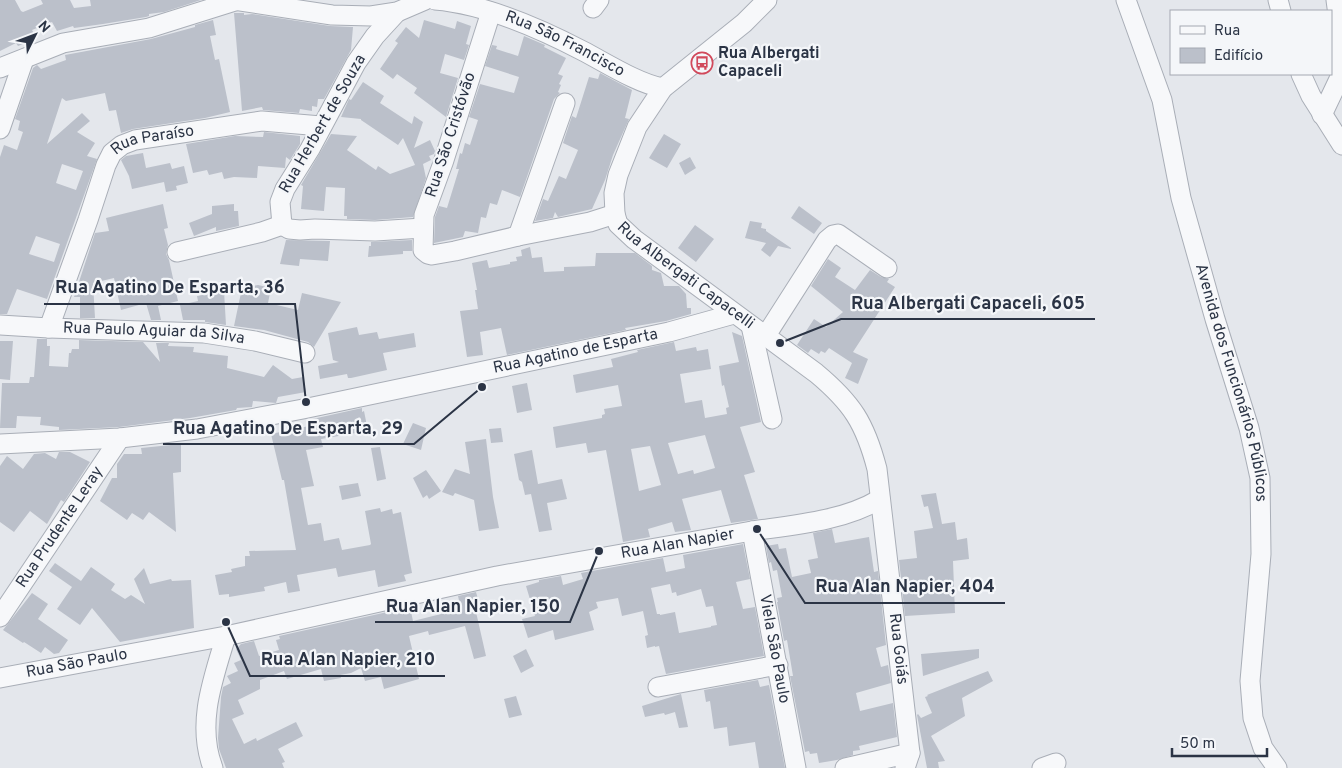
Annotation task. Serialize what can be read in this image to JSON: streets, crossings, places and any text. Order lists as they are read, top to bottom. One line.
{"streets":{"street":["Rua São Francisco","Rua Herbert de Souza","Rua São Cristóvão","Rua Paraíso","Rua Albergati Capacelli","Rua Paulo Aguiar da Silva","Rua Agatino de Esparta","Avenida dos Funcionários Públicos","Rua Prudente Leray","Rua Alan Napier","Viela São Paulo","Rua Goiás","Rua São Paulo"]},"crossings":[["Rua São Francisco","Rua São Cristóvão"],["Rua São Francisco","Rua Albergati Capacelli"],["Rua Herbert de Souza","Rua Paraíso"],["Rua Paraíso","Rua Paulo Aguiar da Silva"],["Rua Albergati Capacelli","Rua Agatino de Esparta"],["Rua Albergati Capacelli","Rua Alan Napier"],["Rua Albergati Capacelli","Rua Goiás"],["Rua Agatino de Esparta","Rua Prudente Leray"],["Rua Alan Napier","Viela São Paulo"],["Rua Alan Napier","Rua Goiás"],["Rua Alan Napier","Rua São Paulo"]],"places":{"bus stop":["Rua Albergati Capaceli"],"other":["Rua Albergati Capaceli, 605","Rua Agatino De Esparta, 29","Rua Agatino De Esparta, 36","Rua Alan Napier, 404","Rua Alan Napier, 150","Rua Alan Napier, 210"]},"legend":["Rua","Edifício"],"scale_bar":"50 m","north":"top right"}
